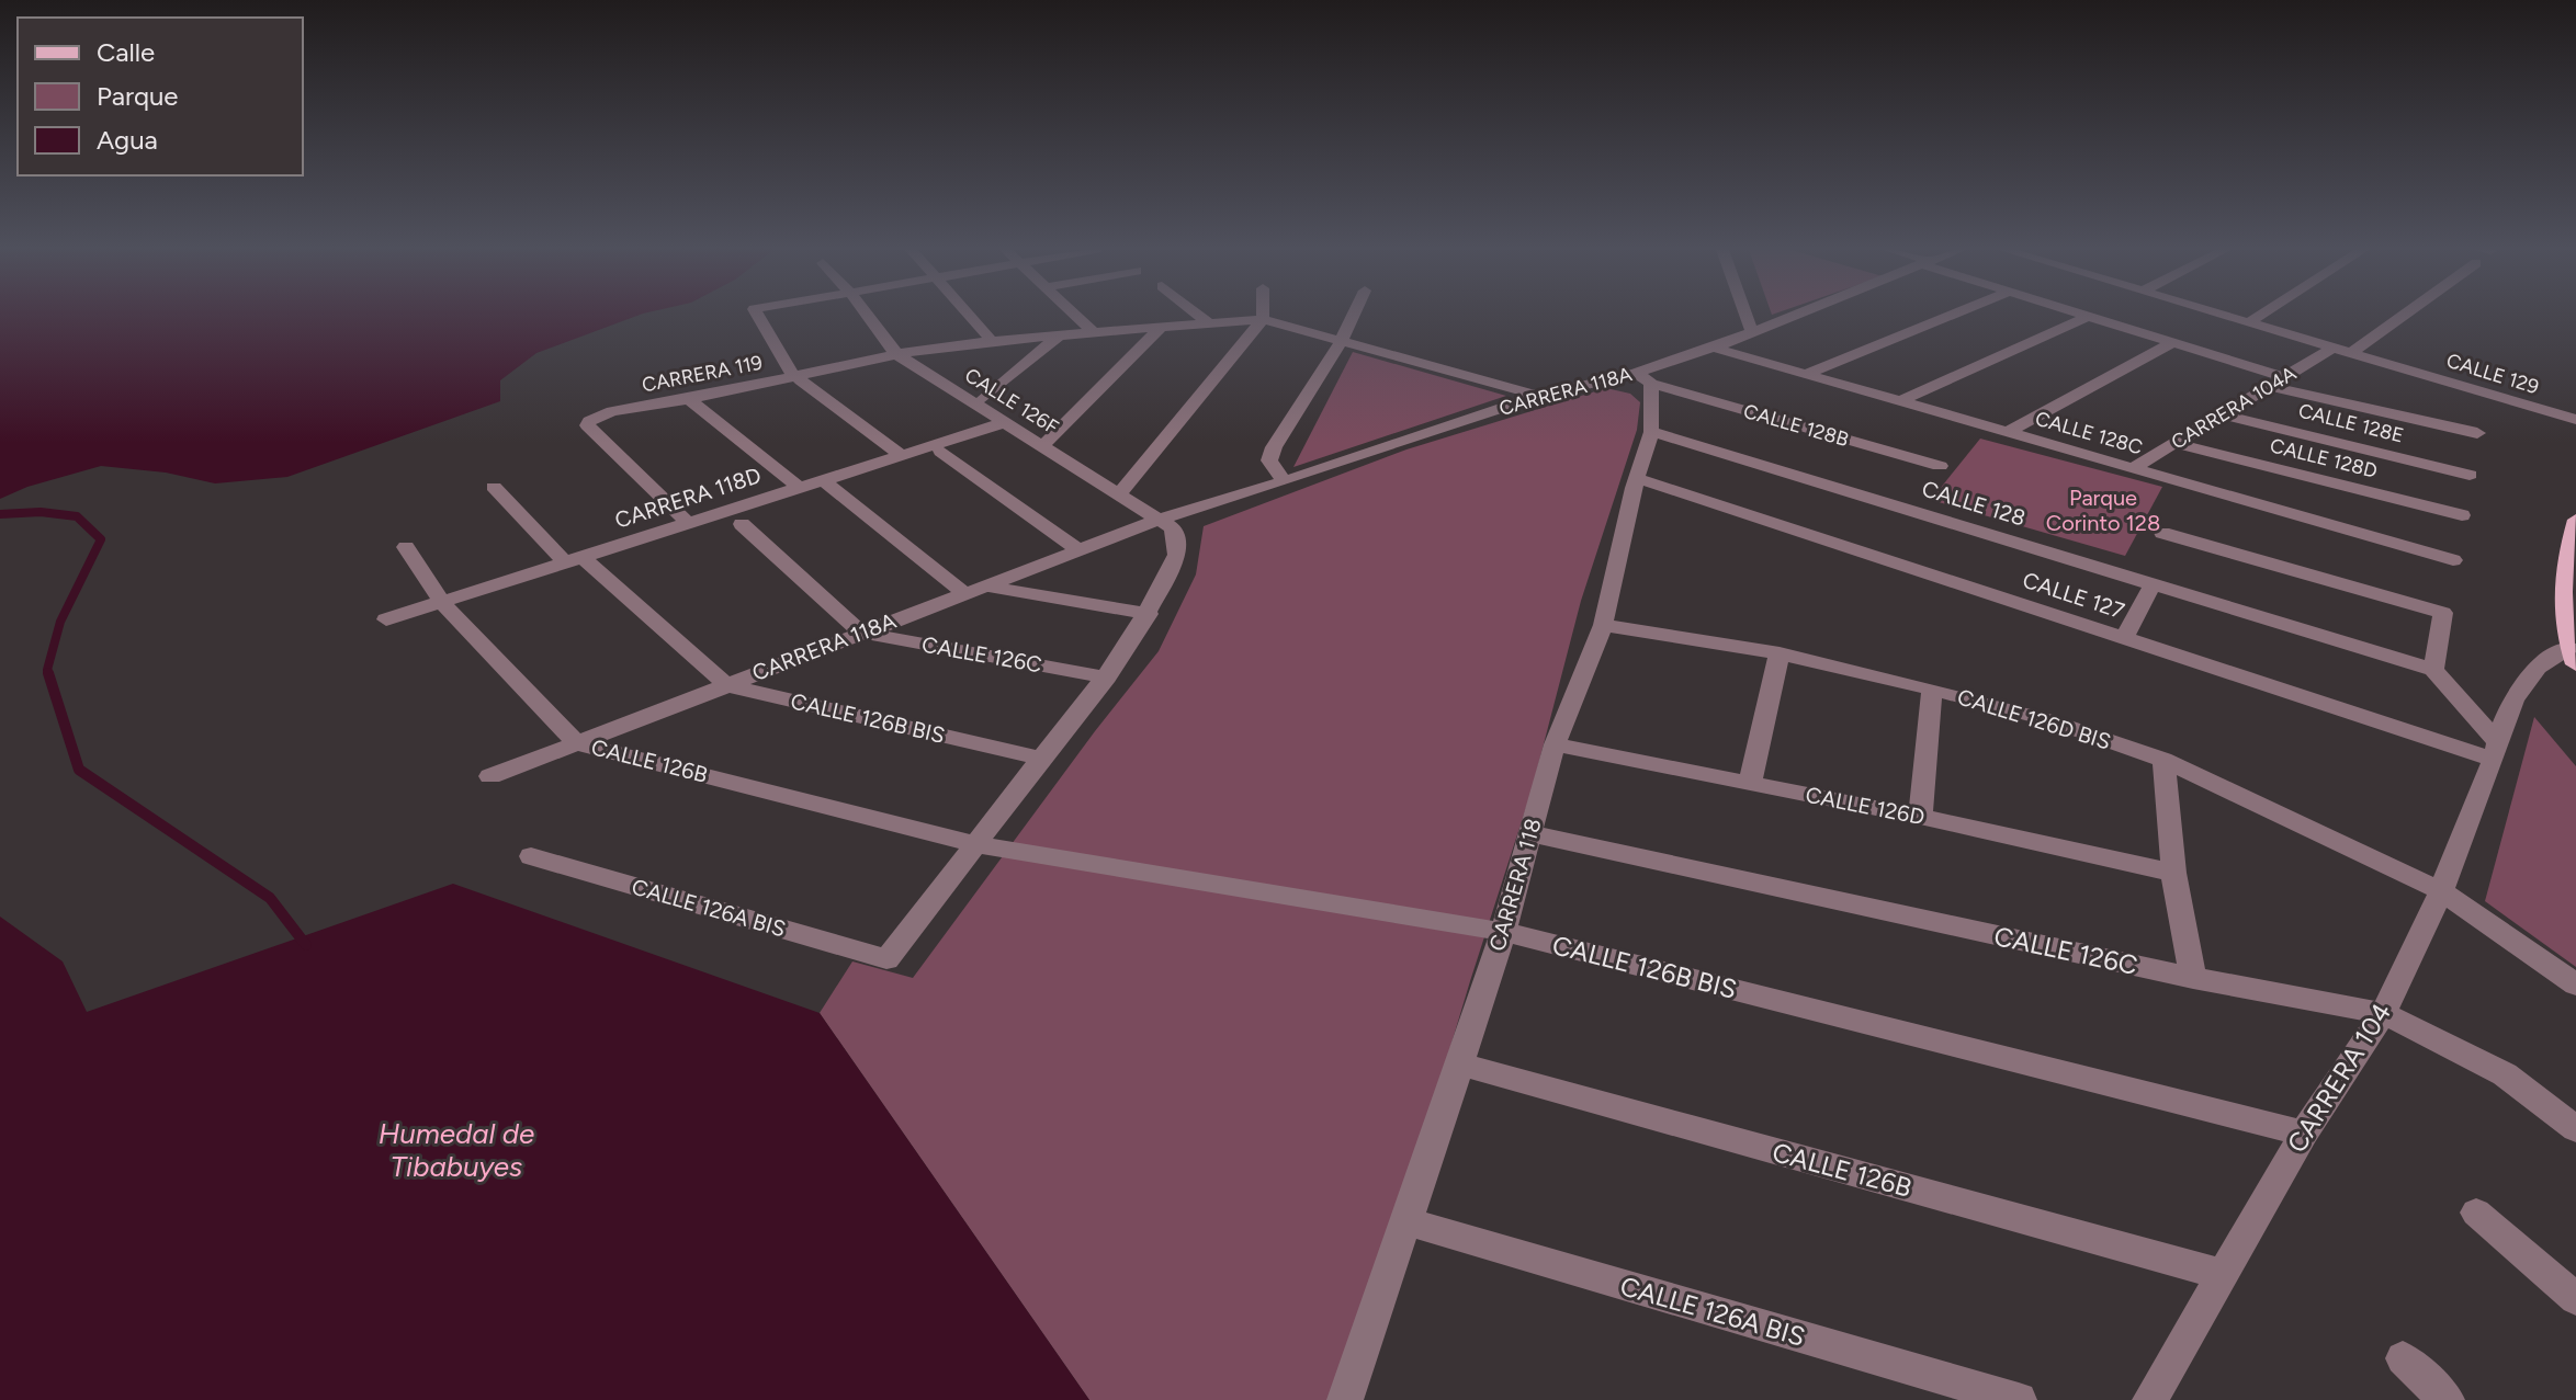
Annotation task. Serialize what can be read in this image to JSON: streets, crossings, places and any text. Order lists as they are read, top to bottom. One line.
{"streets":{"street":["CARRERA 119","CALLE 129","CARRERA 118A","CALLE 126F","CARRERA 104A","CALLE 128E","CALLE 128B","CALLE 128C","CALLE 128D","CARRERA 118D","CALLE 128","CALLE 127","CALLE 126C","CALLE 126B BIS","CALLE 126D BIS","CALLE 126B","CALLE 126D","CARRERA 118","CALLE 126A BIS","CARRERA 104"]},"crossings":[["CARRERA 119","CARRERA 118A"],["CARRERA 119","CALLE 126F"],["CARRERA 119","CARRERA 118D"],["CALLE 129","CARRERA 104A"],["CARRERA 118A","CALLE 126F"],["CARRERA 118A","CALLE 128B"],["CARRERA 118A","CALLE 128C"],["CARRERA 118A","CALLE 126C"],["CARRERA 118A","CALLE 126B BIS"],["CARRERA 118A","CALLE 126B"],["CARRERA 118A","CARRERA 118"],["CALLE 126F","CARRERA 118D"],["CARRERA 104A","CALLE 128E"],["CARRERA 104A","CALLE 128C"],["CARRERA 104A","CALLE 128D"],["CALLE 128B","CARRERA 118"],["CARRERA 118D","CALLE 126B BIS"],["CARRERA 118D","CALLE 126B"],["CALLE 128","CARRERA 118"],["CALLE 127","CARRERA 118"],["CALLE 127","CARRERA 104"],["CALLE 126C","CARRERA 118"],["CALLE 126C","CARRERA 104"],["CALLE 126B BIS","CALLE 126B"],["CALLE 126B BIS","CARRERA 118"],["CALLE 126B BIS","CALLE 126A BIS"],["CALLE 126B BIS","CARRERA 104"],["CALLE 126D BIS","CARRERA 118"],["CALLE 126D BIS","CARRERA 104"],["CALLE 126B","CARRERA 118"],["CALLE 126B","CALLE 126A BIS"],["CALLE 126B","CARRERA 104"],["CALLE 126D","CARRERA 118"],["CARRERA 118","CALLE 126A BIS"]],"water":["Humedal de Tibabuyes"],"parks":["Parque Corinto 128"],"legend":["Calle","Parque","Agua"]}
